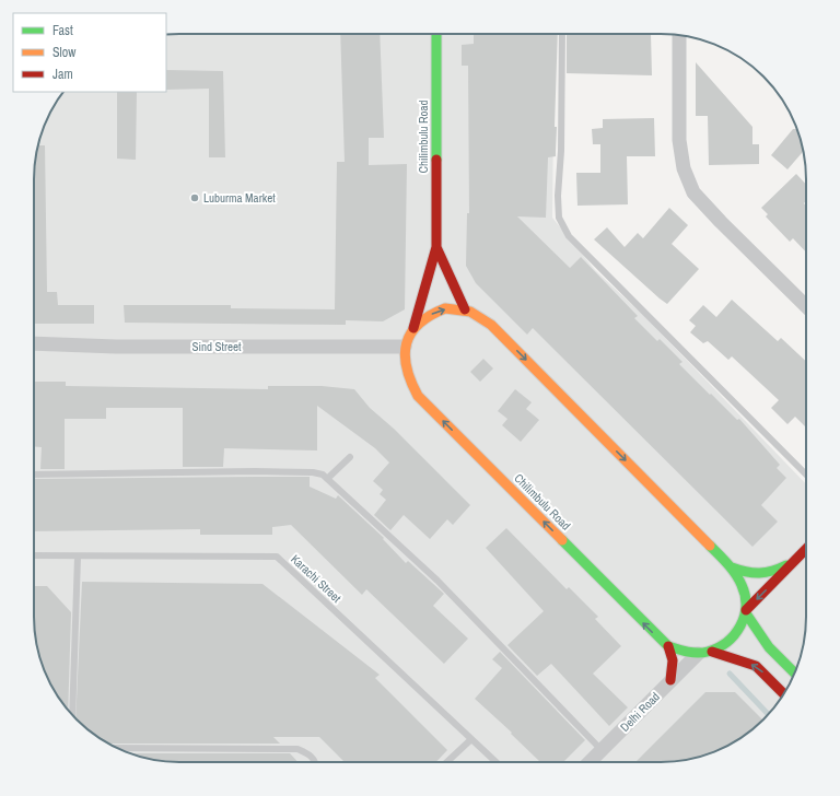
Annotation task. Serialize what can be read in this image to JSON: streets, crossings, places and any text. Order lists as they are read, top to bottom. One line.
{"streets":{"main road":["Chilimbulu Road"],"street":["Sind Street","Delhi Road"],"lane":["Karachi Street"]},"crossings":[["Chilimbulu Road","Sind Street"],["Chilimbulu Road","Delhi Road"]],"places":["Luburma Market"],"legend":["Fast","Slow","Jam"]}
